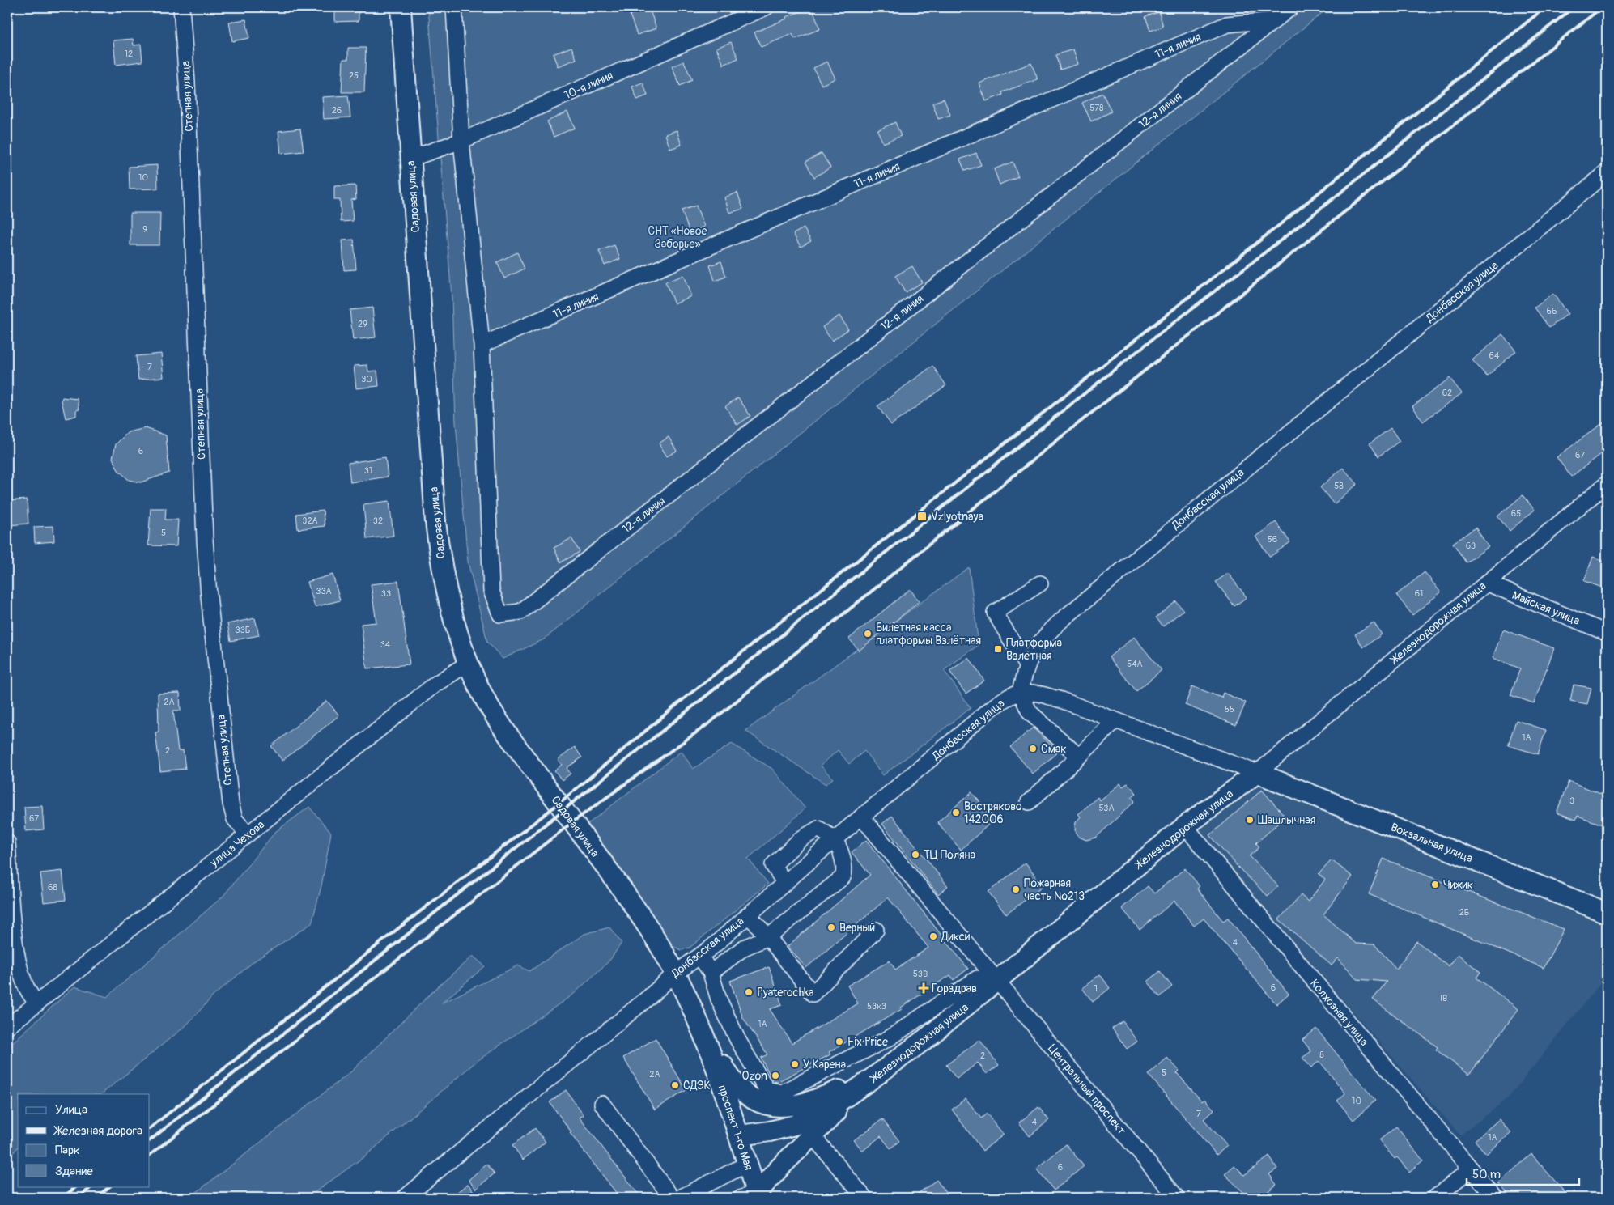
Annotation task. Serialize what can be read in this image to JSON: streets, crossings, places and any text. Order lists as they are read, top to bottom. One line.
{"streets":{"main road":["Садовая улица","Железнодорожная улица","Вокзальная улица","проспект 1-го Мая"],"street":["11-я линия","10-я линия","Степная улица","12-я линия","Донбасская улица","Майская улица","улица Чехова","Колхозная улица","Центральный проспект"]},"crossings":[["11-я линия","12-я линия"],["10-я линия","Садовая улица"],["Степная улица","улица Чехова"],["Садовая улица","Донбасская улица"],["Садовая улица","улица Чехова"],["Садовая улица","проспект 1-го Мая"],["Донбасская улица","Центральный проспект"],["Донбасская улица","проспект 1-го Мая"],["Майская улица","Железнодорожная улица"],["Железнодорожная улица","Вокзальная улица"],["Железнодорожная улица","Колхозная улица"],["Железнодорожная улица","Центральный проспект"],["Железнодорожная улица","проспект 1-го Мая"]],"parks":["СНТ «Новое Заборье»"],"places":{"transit":["Vzlyotnaya","Платформа Взлётная"],"other":["Билетная касса платформы Взлётная","Смак","Востряково 142006","Шашлычная","ТЦ Поляна","Чижик","Пожарная часть №213","Верный","Дикси","Pyaterochka","Fix Price","У Карена","Ozon","СДЭК"],"health":["Горздрав"]},"house_numbers":["12","25","578","26","10","9","66","29","64","7","30","62","6","67","31","58","65","32А","32","5","56","63","33А","33","61","33Б","34","54А","2А","55","1А","2","3","53А","67","68","2Б","4","53В","6","1","1В","53к3","1А","8","2","5","2А","10","7","4","1А","6"],"legend":["Улица","Железная дорога","Парк","Здание"],"scale_bar":"50 m"}
